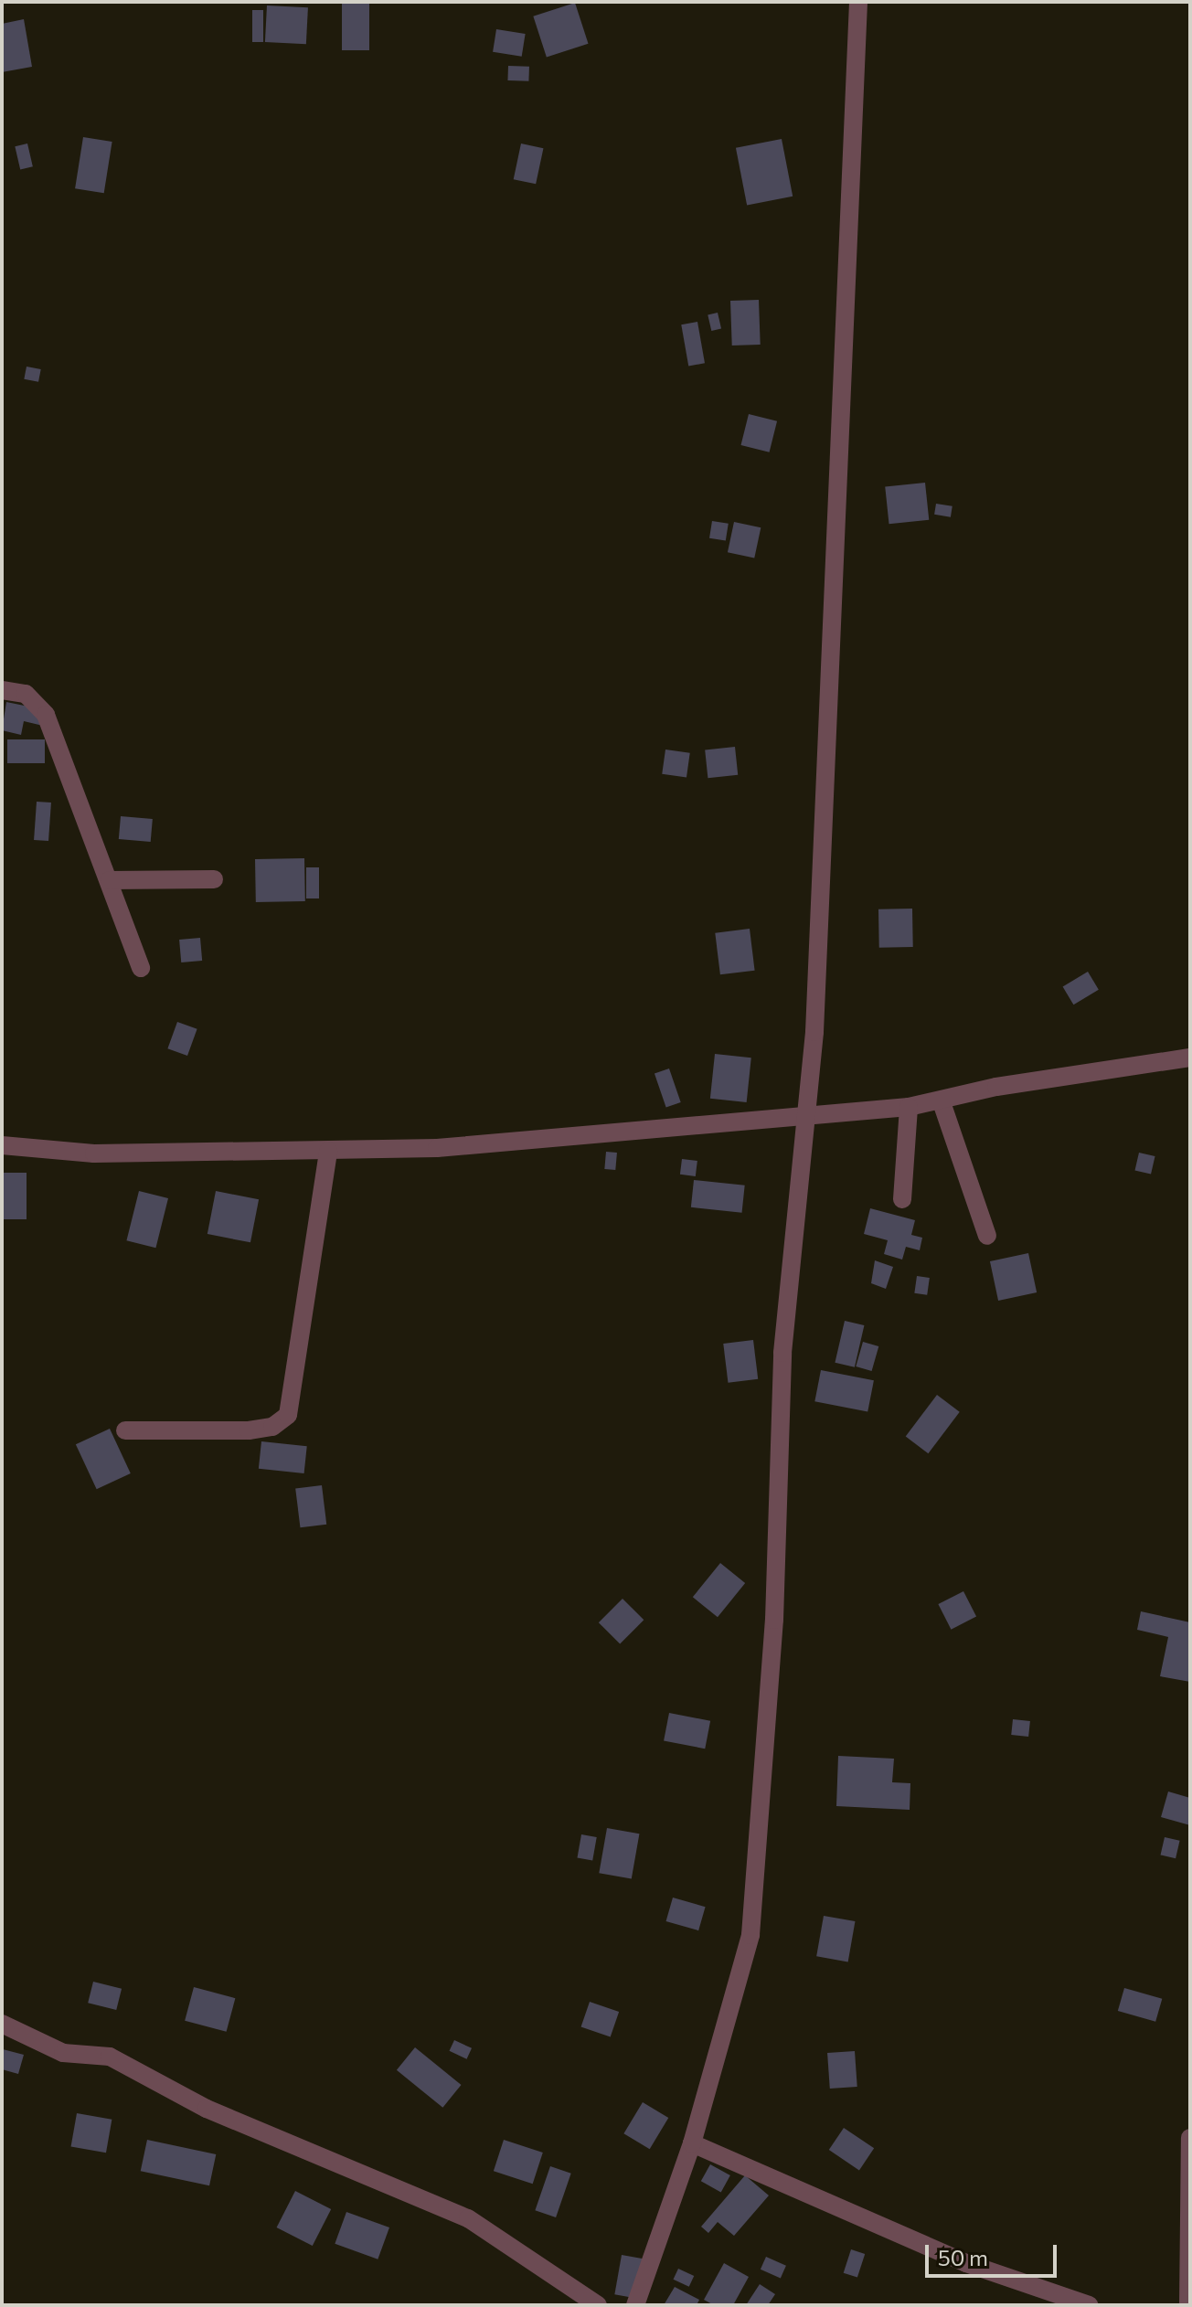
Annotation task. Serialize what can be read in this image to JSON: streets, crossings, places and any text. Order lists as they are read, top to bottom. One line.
{"scale_bar":"50 m"}
